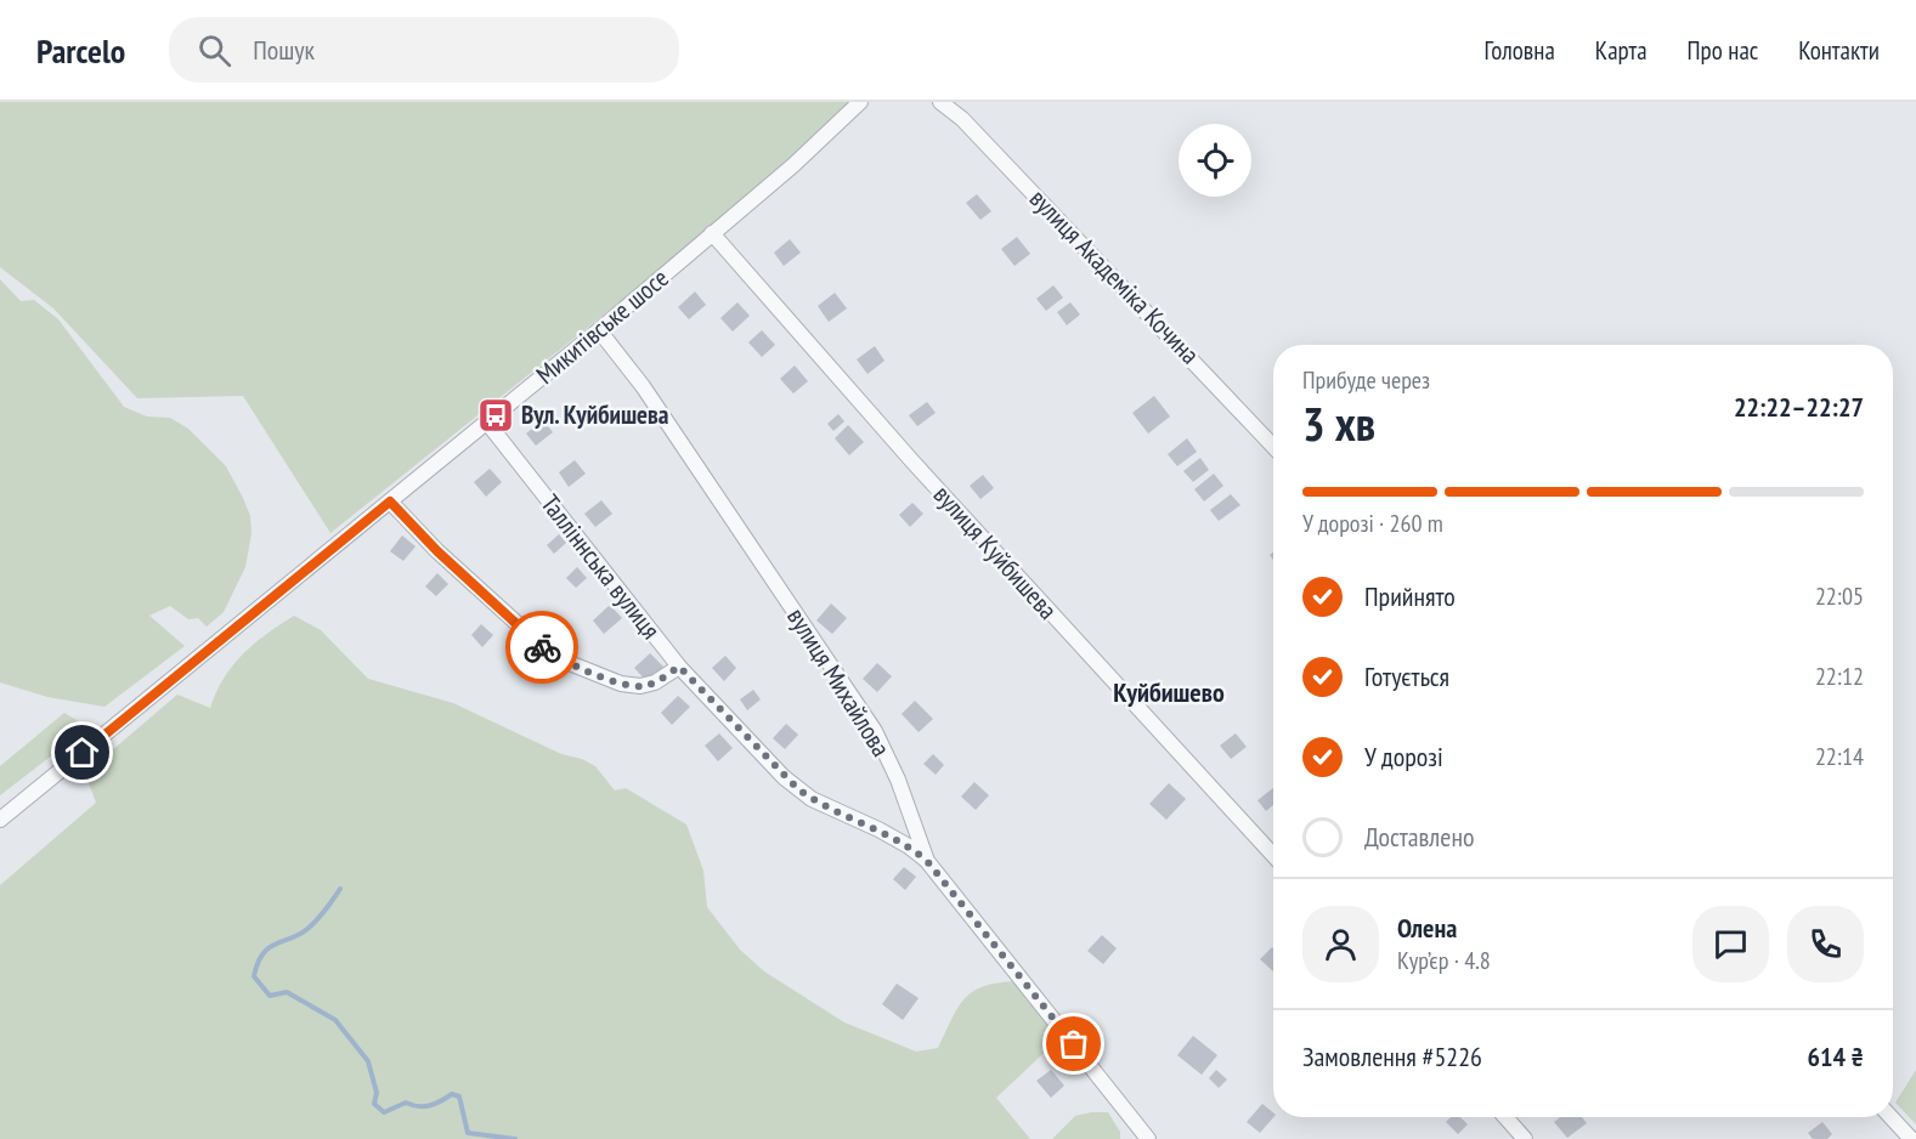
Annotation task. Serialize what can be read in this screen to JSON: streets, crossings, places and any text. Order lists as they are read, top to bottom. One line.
{"streets":{"street":["вулиця Академіка Кочина","Микитівське шосе","вулиця Куйбишева","Талліннська вулиця","вулиця Михайлова"]},"crossings":[["Микитівське шосе","вулиця Куйбишева"],["Микитівське шосе","Талліннська вулиця"],["Микитівське шосе","вулиця Михайлова"],["Талліннська вулиця","вулиця Михайлова"]],"districts":["Куйбишево"],"places":{"bus stop":["Вул. Куйбишева"]},"page":{"header":"Parcelo","search":"Пошук","nav":["Головна","Карта","Про нас","Контакти"],"heading":["3 хв","Прибуде через","22:22–22:27"],"panel":["Олена","Кур’єр · 4.8","Замовлення #5226","614 ₴"],"bar":"У дорозі · 260 m","list":[["Прийнято","22:05"],["Готується","22:12"],["У дорозі","22:14"],"Доставлено"]}}
